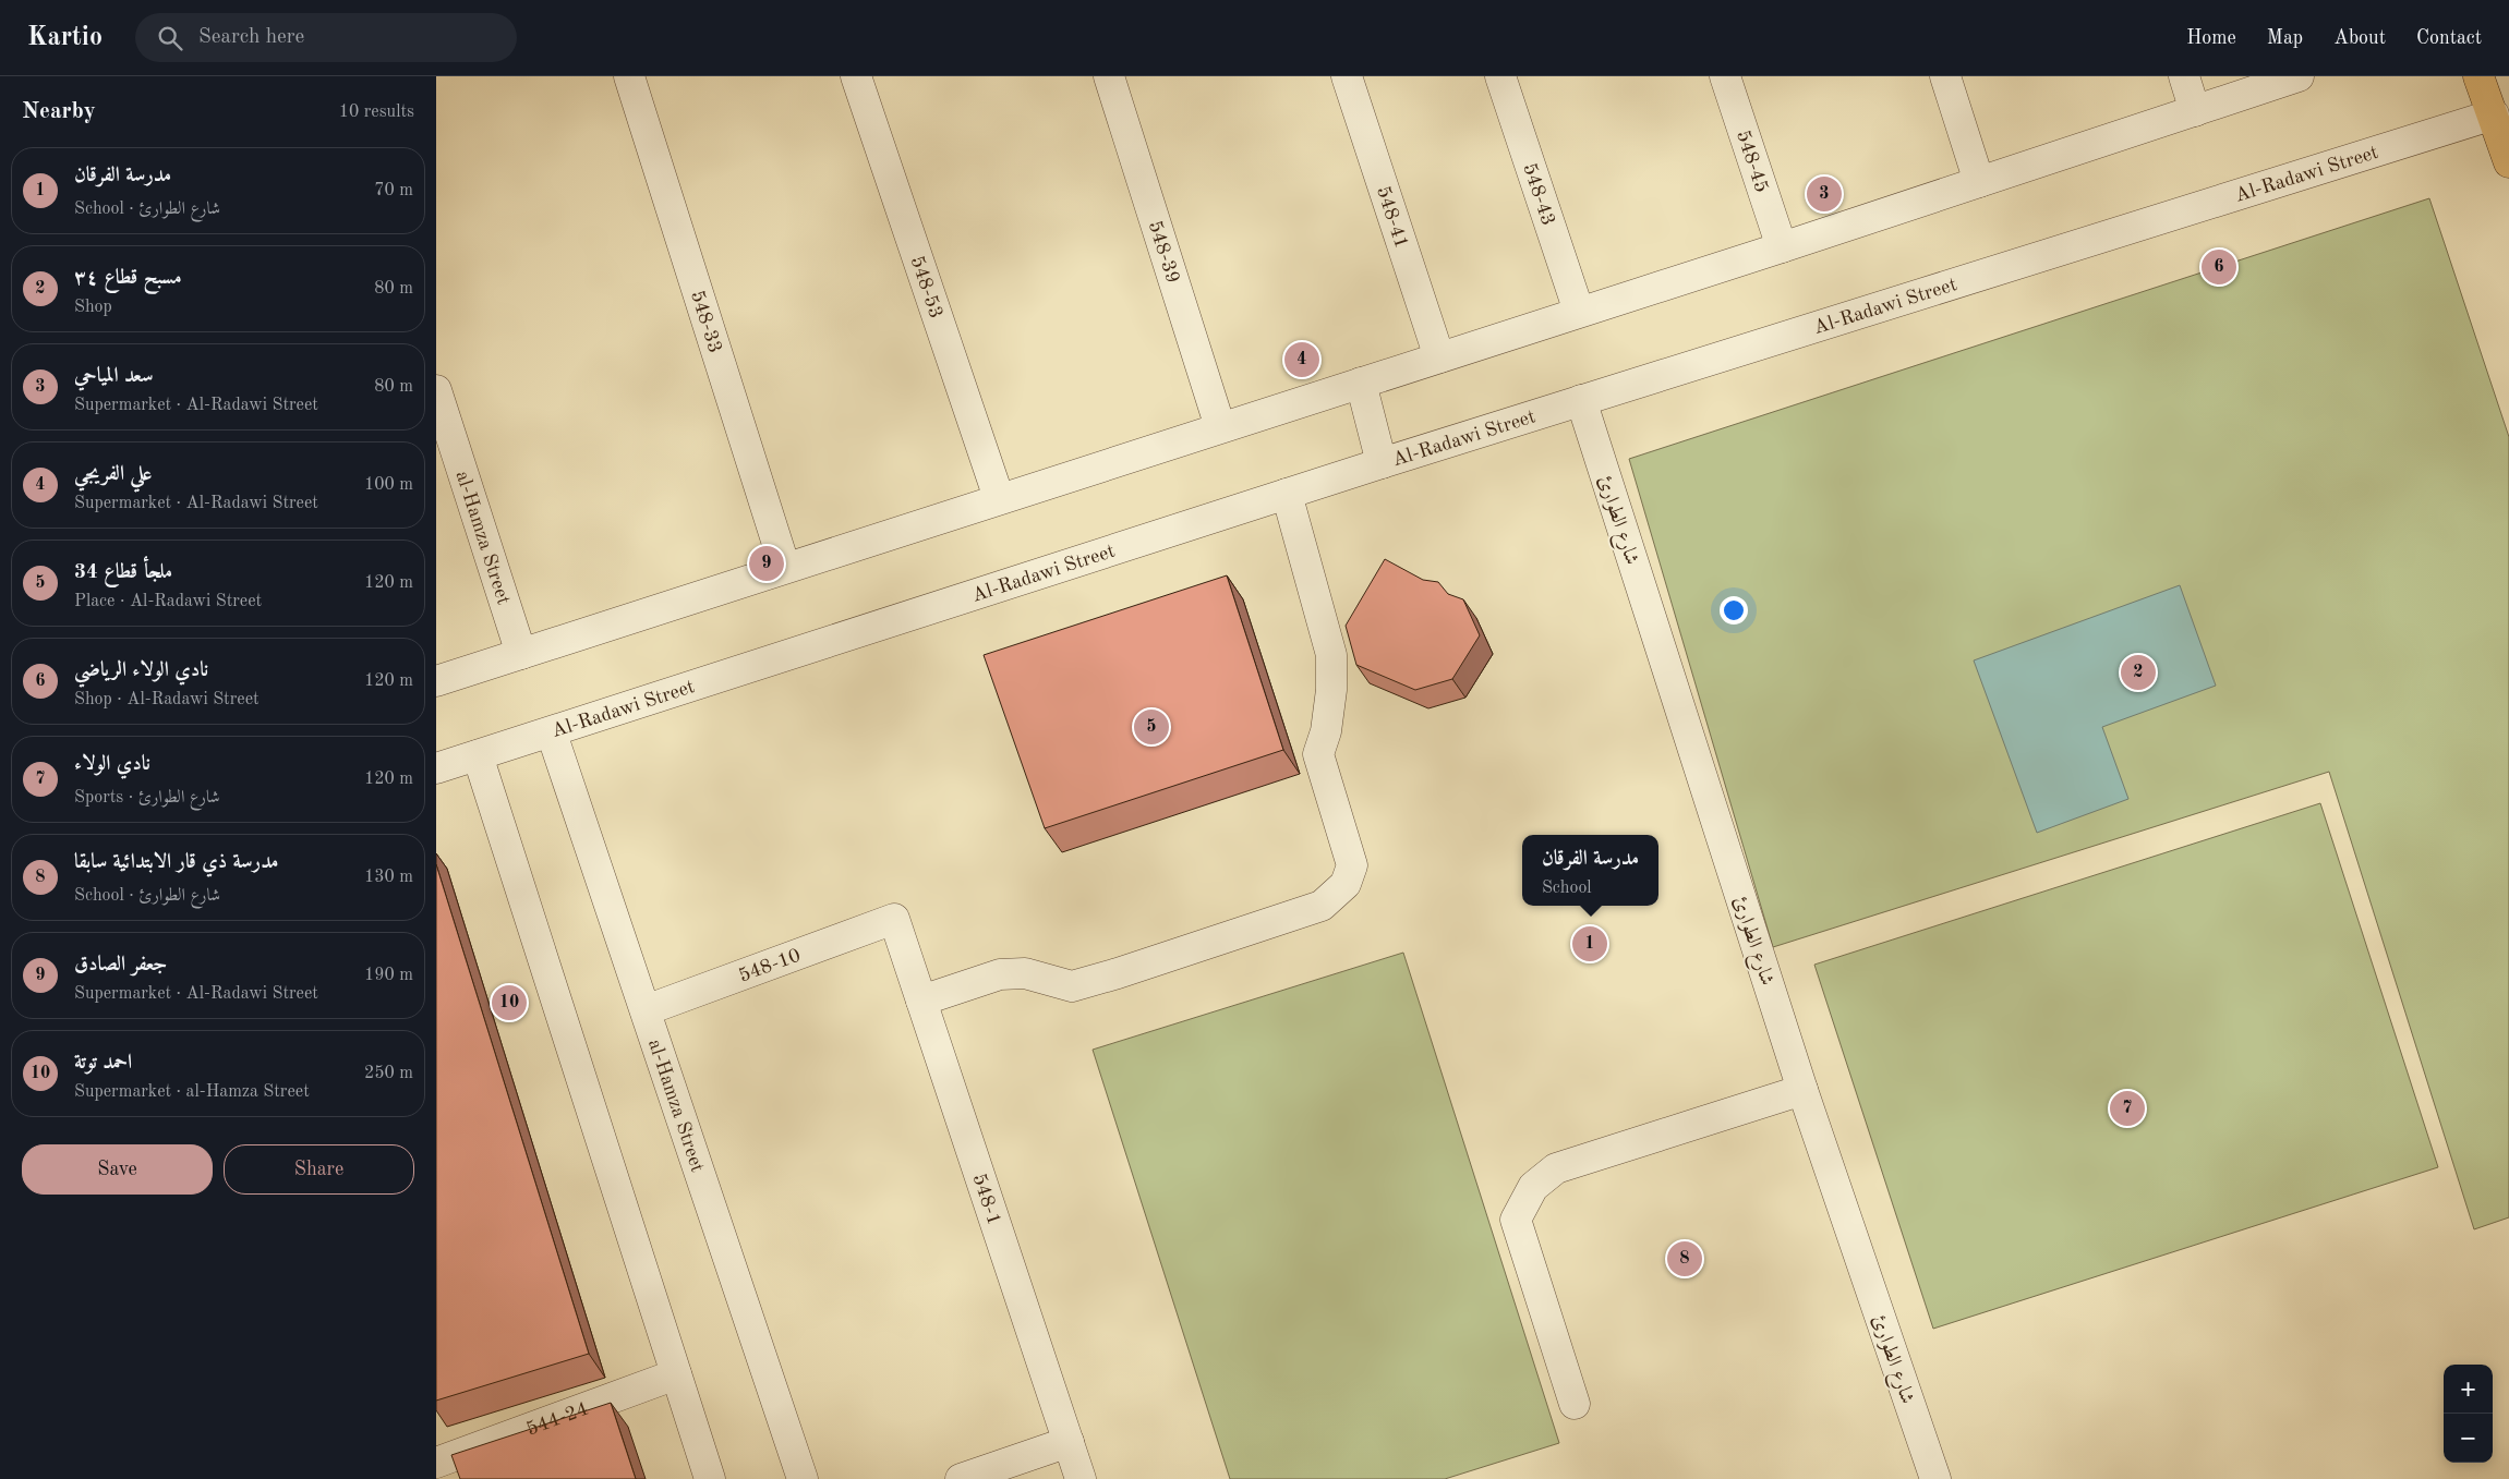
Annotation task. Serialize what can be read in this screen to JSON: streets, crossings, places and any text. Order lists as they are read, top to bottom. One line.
{"streets":{"street":["548-45","Al-Radawi Street","548-43","548-41","548-39","548-53","548-33","شارع الطوارئ","al-Hamza Street","548-10","548-1","544-24"]},"crossings":[["Al-Radawi Street","شارع الطوارئ"],["Al-Radawi Street","al-Hamza Street"],["al-Hamza Street","548-10"],["548-10","548-1"]],"page":{"header":"Kartio","search":"Search here","nav":["Home","Map","About","Contact"],"heading":["Nearby","10 results"],"list":[{"mark":"1","name":"مدرسة الفرقان","note":"School · شارع الطوارئ","value":"70 m"},{"mark":"2","name":"مسبح قطاع ٣٤","note":"Shop","value":"80 m"},{"mark":"3","name":"سعد المياحي","note":"Supermarket · Al-Radawi Street","value":"80 m"},{"mark":"4","name":"علي الفريجي","note":"Supermarket · Al-Radawi Street","value":"100 m"},{"mark":"5","name":"ملجأ قطاع 34","note":"Place · Al-Radawi Street","value":"120 m"},{"mark":"6","name":"نادي الولاء الرياضي","note":"Shop · Al-Radawi Street","value":"120 m"},{"mark":"7","name":"نادي الولاء","note":"Sports · شارع الطوارئ","value":"120 m"},{"mark":"8","name":"مدرسة ذي قار الابتدائية سابقا","note":"School · شارع الطوارئ","value":"130 m"},{"mark":"9","name":"جعفر الصادق","note":"Supermarket · Al-Radawi Street","value":"190 m"},{"mark":"10","name":"احمد توتة","note":"Supermarket · al-Hamza Street","value":"250 m"}],"pins":["3","6","4","9","2","5","1","10","7","8"],"popup":["مدرسة الفرقان","School"],"buttons":["Save","Share"],"map_buttons":["+","−"]}}
